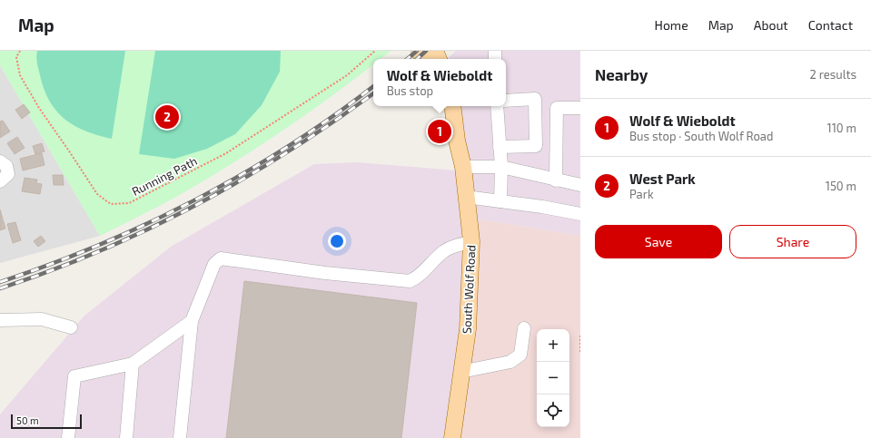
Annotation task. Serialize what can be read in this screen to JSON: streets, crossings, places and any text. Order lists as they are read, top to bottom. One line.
{"streets":{"main road":["South Wolf Road"],"path":["Running Path"]},"scale_bar":"50 m","page":{"header":"Map","nav":["Home","Map","About","Contact"],"heading":["Nearby","2 results"],"popup":["Wolf & Wieboldt","Bus stop"],"list":[{"mark":"1","name":"Wolf & Wieboldt","note":"Bus stop · South Wolf Road","value":"110 m"},{"mark":"2","name":"West Park","note":"Park","value":"150 m"}],"pins":["2","1"],"buttons":["Save","Share"],"map_buttons":["+","−"],"scale":"50 m"}}
